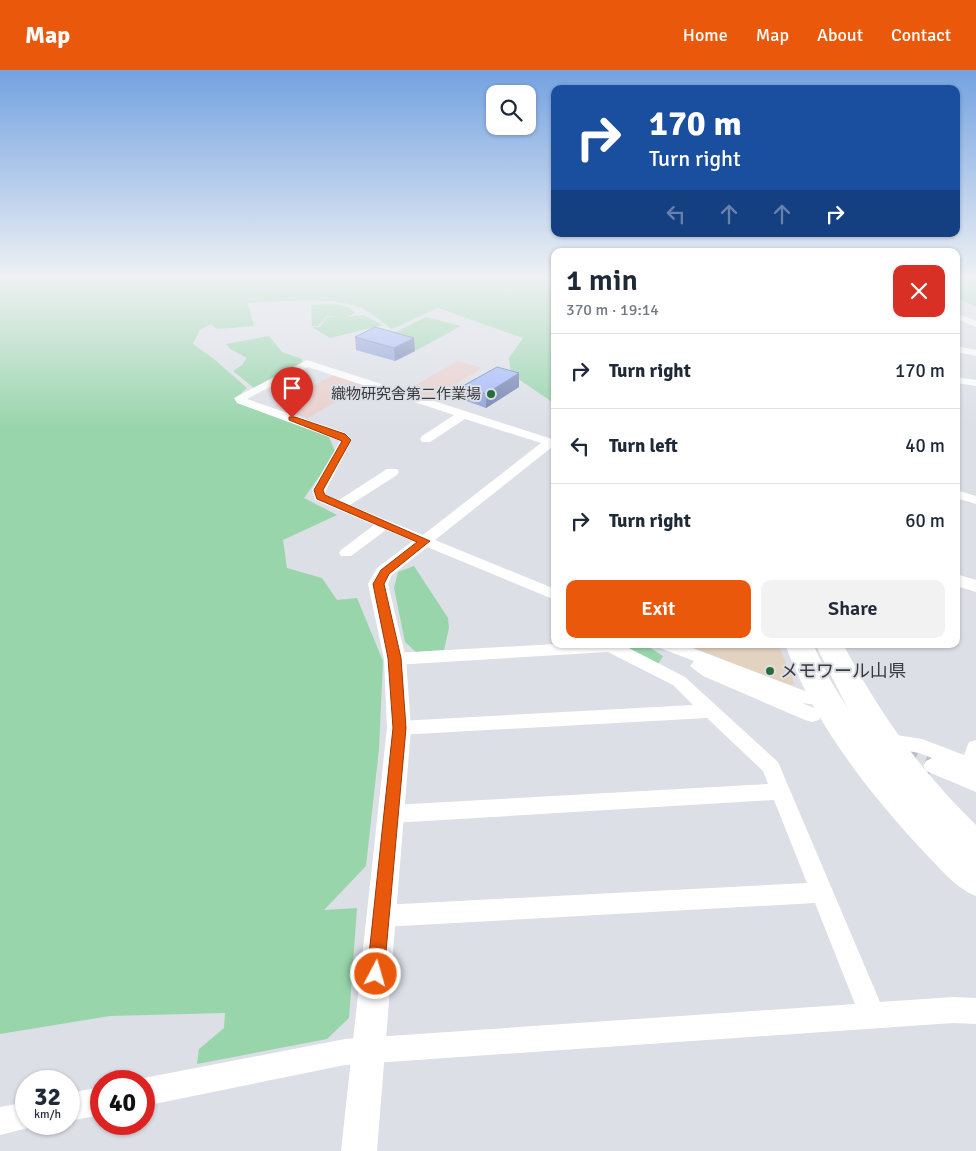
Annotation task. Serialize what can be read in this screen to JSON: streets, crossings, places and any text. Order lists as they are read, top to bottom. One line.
{"places":["織物研究舎第二作業場","メモワール山県"],"page":{"header":"Map","nav":["Home","Map","About","Contact"],"turn":["170 m","Turn right"],"heading":["1 min","370 m · 19:14"],"list":[{"name":"Turn right","value":"170 m"},{"name":"Turn left","value":"40 m"},{"name":"Turn right","value":"60 m"}],"buttons":["Exit","Share"],"speed":"32 km/h","limit":"40"}}
